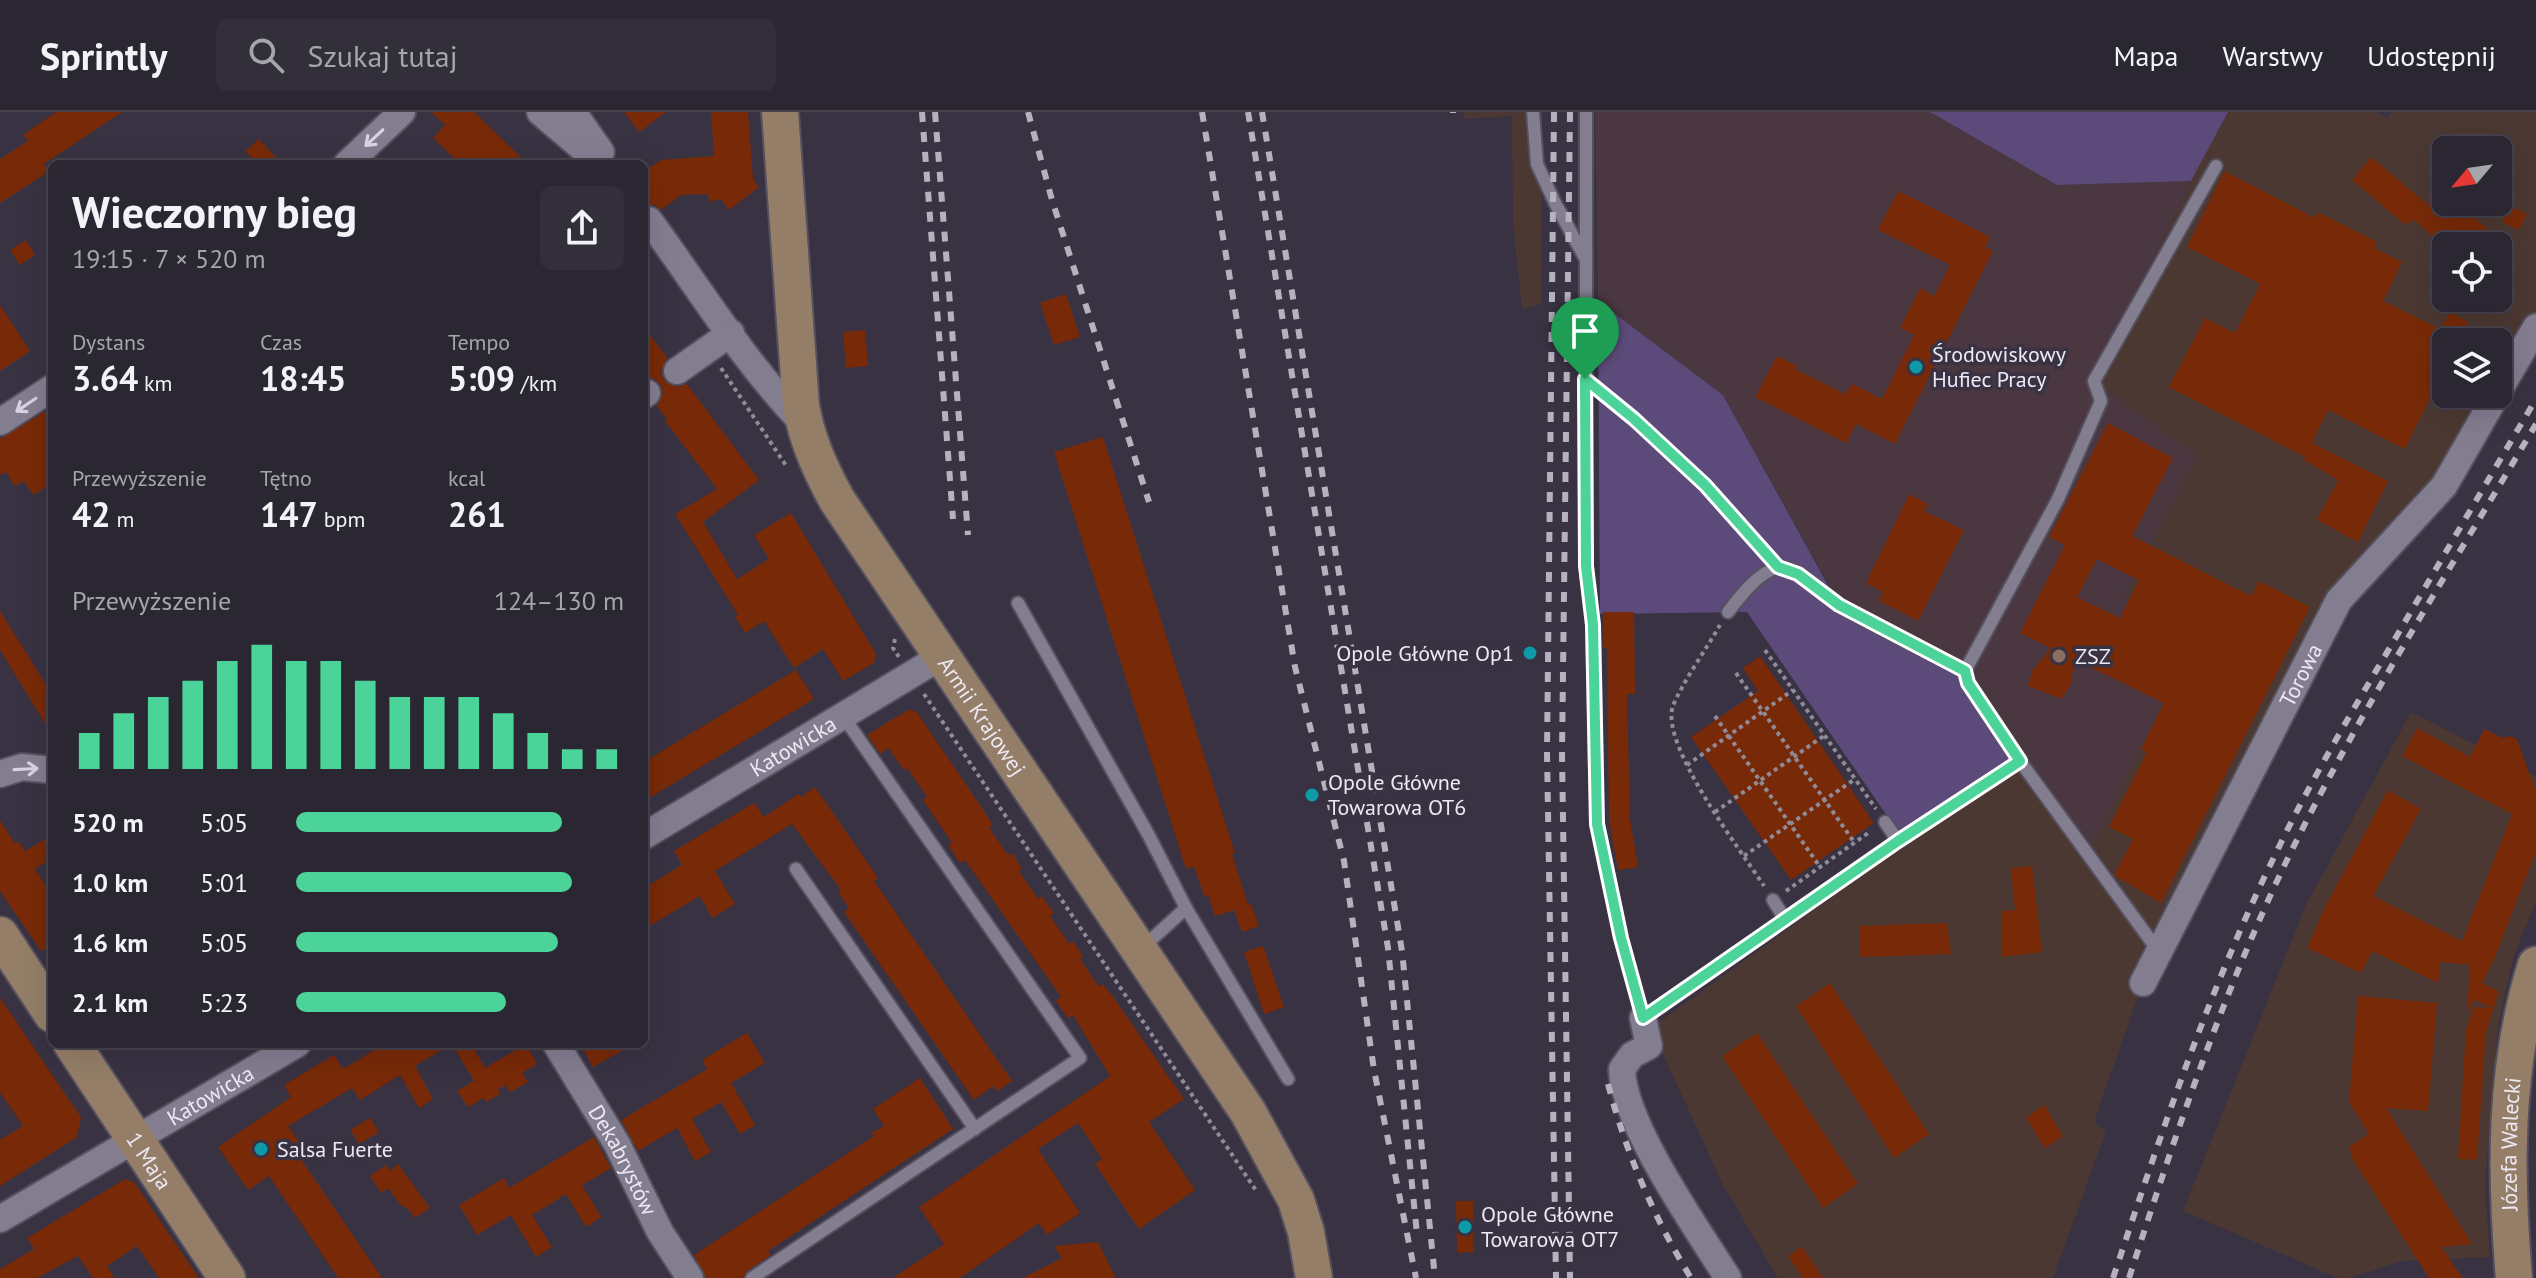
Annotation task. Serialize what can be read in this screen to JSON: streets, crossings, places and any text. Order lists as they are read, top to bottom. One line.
{"streets":{"street":["Torowa","Armii Krajowej","Katowicka","Józefa Walecki","1 Maja","Dekabrystów"]},"crossings":[["Armii Krajowej","Katowicka"],["Katowicka","1 Maja"]],"places":["Środowiskowy Hufiec Pracy","Opole Główne Op1","ZSZ","Opole Główne Towarowa OT6","Salsa Fuerte","Opole Główne Towarowa OT7"],"north":"bottom left","page":{"header":"Sprintly","search":"Szukaj tutaj","nav":["Mapa","Warstwy","Udostępnij"],"heading":["Wieczorny bieg","19:15 · 7 × 520 m"],"stats":[["Dystans","3.64 km"],["Czas","18:45"],["Tempo","5:09 /km"],["Przewyższenie","42 m"],["Tętno","147 bpm"],["kcal","261"]],"chart":["Przewyższenie","124–130 m"],"list":[{"name":"520 m","note":"5:05"},{"name":"1.0 km","note":"5:01"},{"name":"1.6 km","note":"5:05"},{"name":"2.1 km","note":"5:23"}]}}
